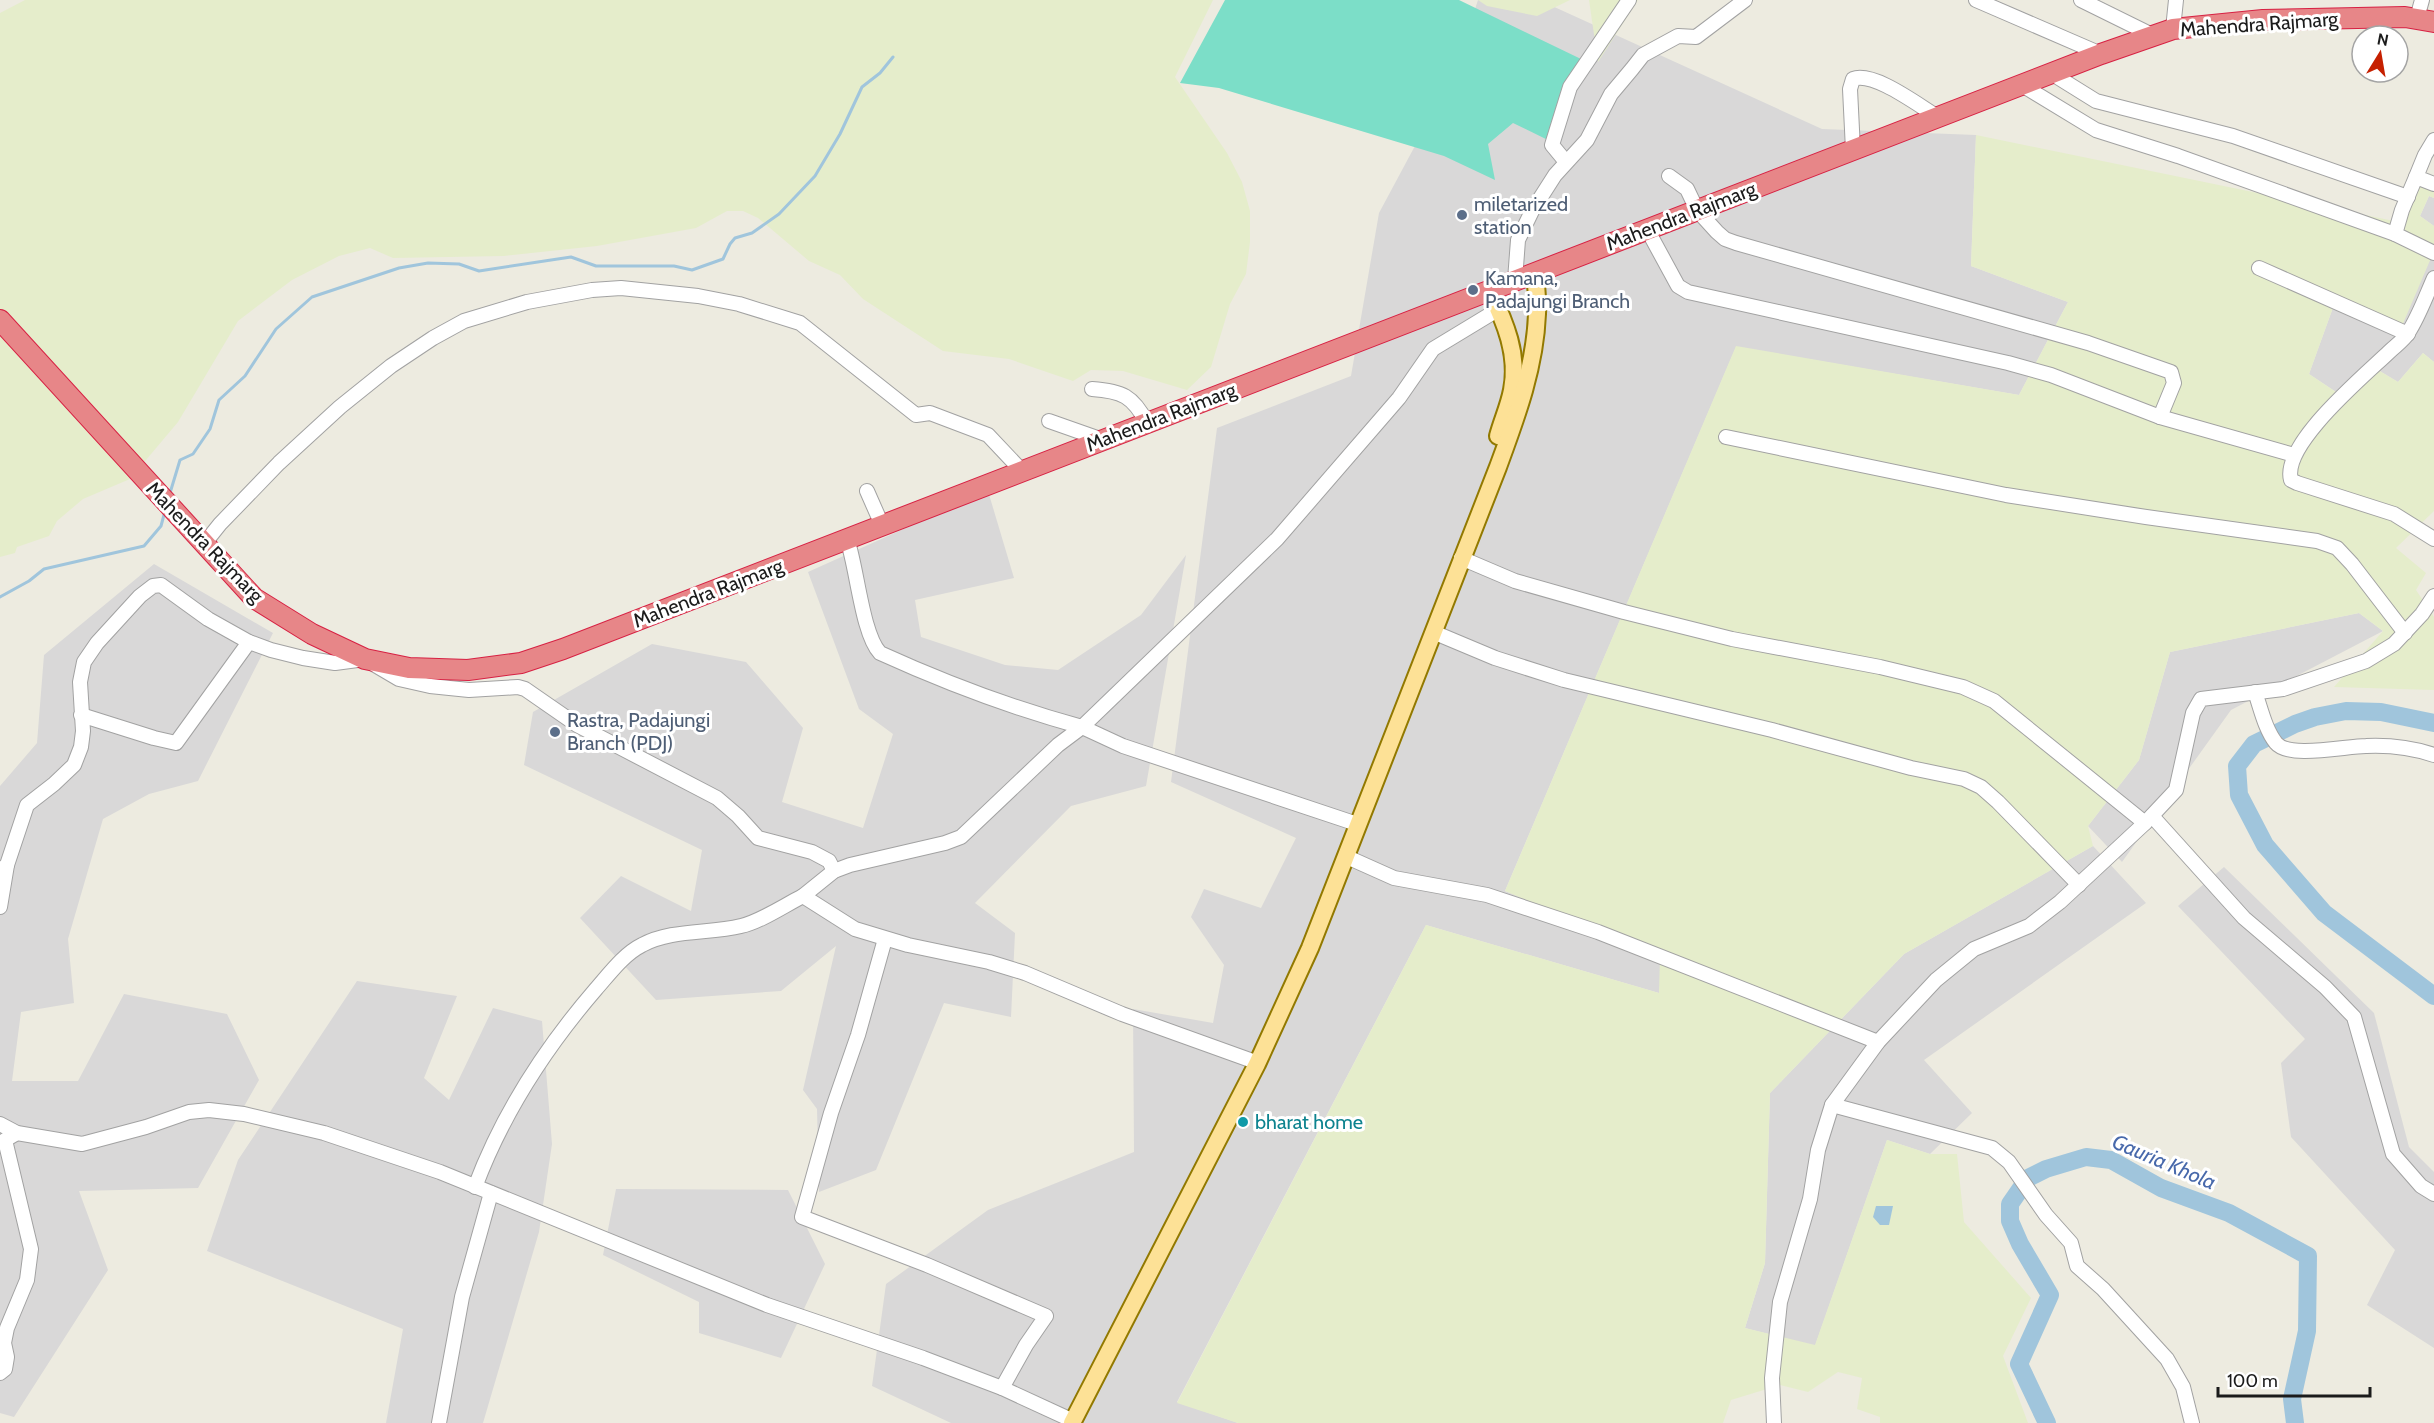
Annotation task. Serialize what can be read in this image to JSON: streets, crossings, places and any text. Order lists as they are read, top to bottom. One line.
{"streets":{"highway":["Mahendra Rajmarg"]},"water":["Gauria Khola"],"places":["miletarized station","Kamana, Padajungi Branch","Rastra, Padajungi Branch (PDJ)","bharat home"],"scale_bar":"100 m","north":"top"}
